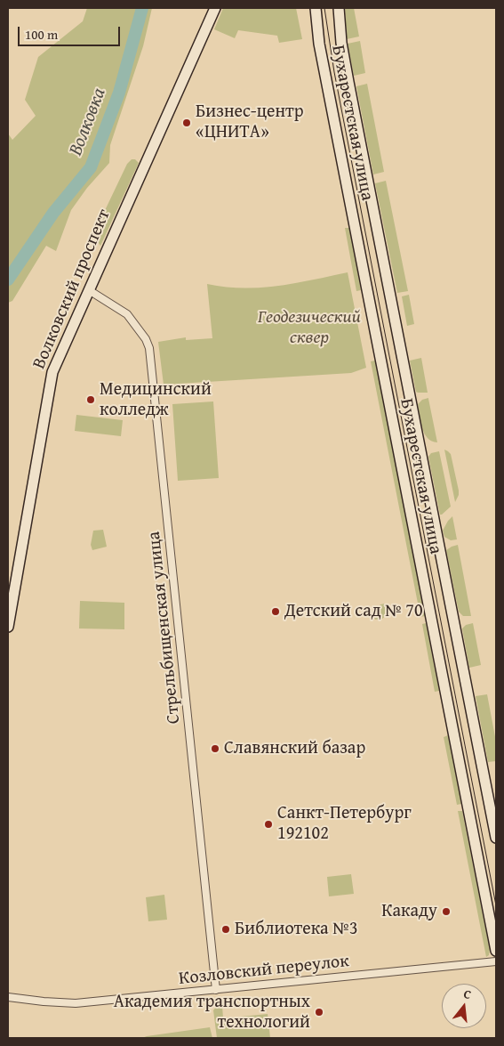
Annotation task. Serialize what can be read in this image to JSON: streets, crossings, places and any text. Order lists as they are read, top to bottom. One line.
{"streets":{"main road":["Бухарестская улица","Волковский проспект"],"street":["Стрельбищенская улица","Козловский переулок"]},"crossings":[["Волковский проспект","Стрельбищенская улица"],["Стрельбищенская улица","Козловский переулок"]],"water":["Волковка"],"parks":["Геодезический сквер"],"places":["Бизнес-центр «ЦНИТА»","Медицинский колледж","Детский сад № 70","Славянский базар","Санкт-Петербург 192102","Какаду","Библиотека №3","Академия транспортных технологий"],"scale_bar":"100 m","north":"top"}
